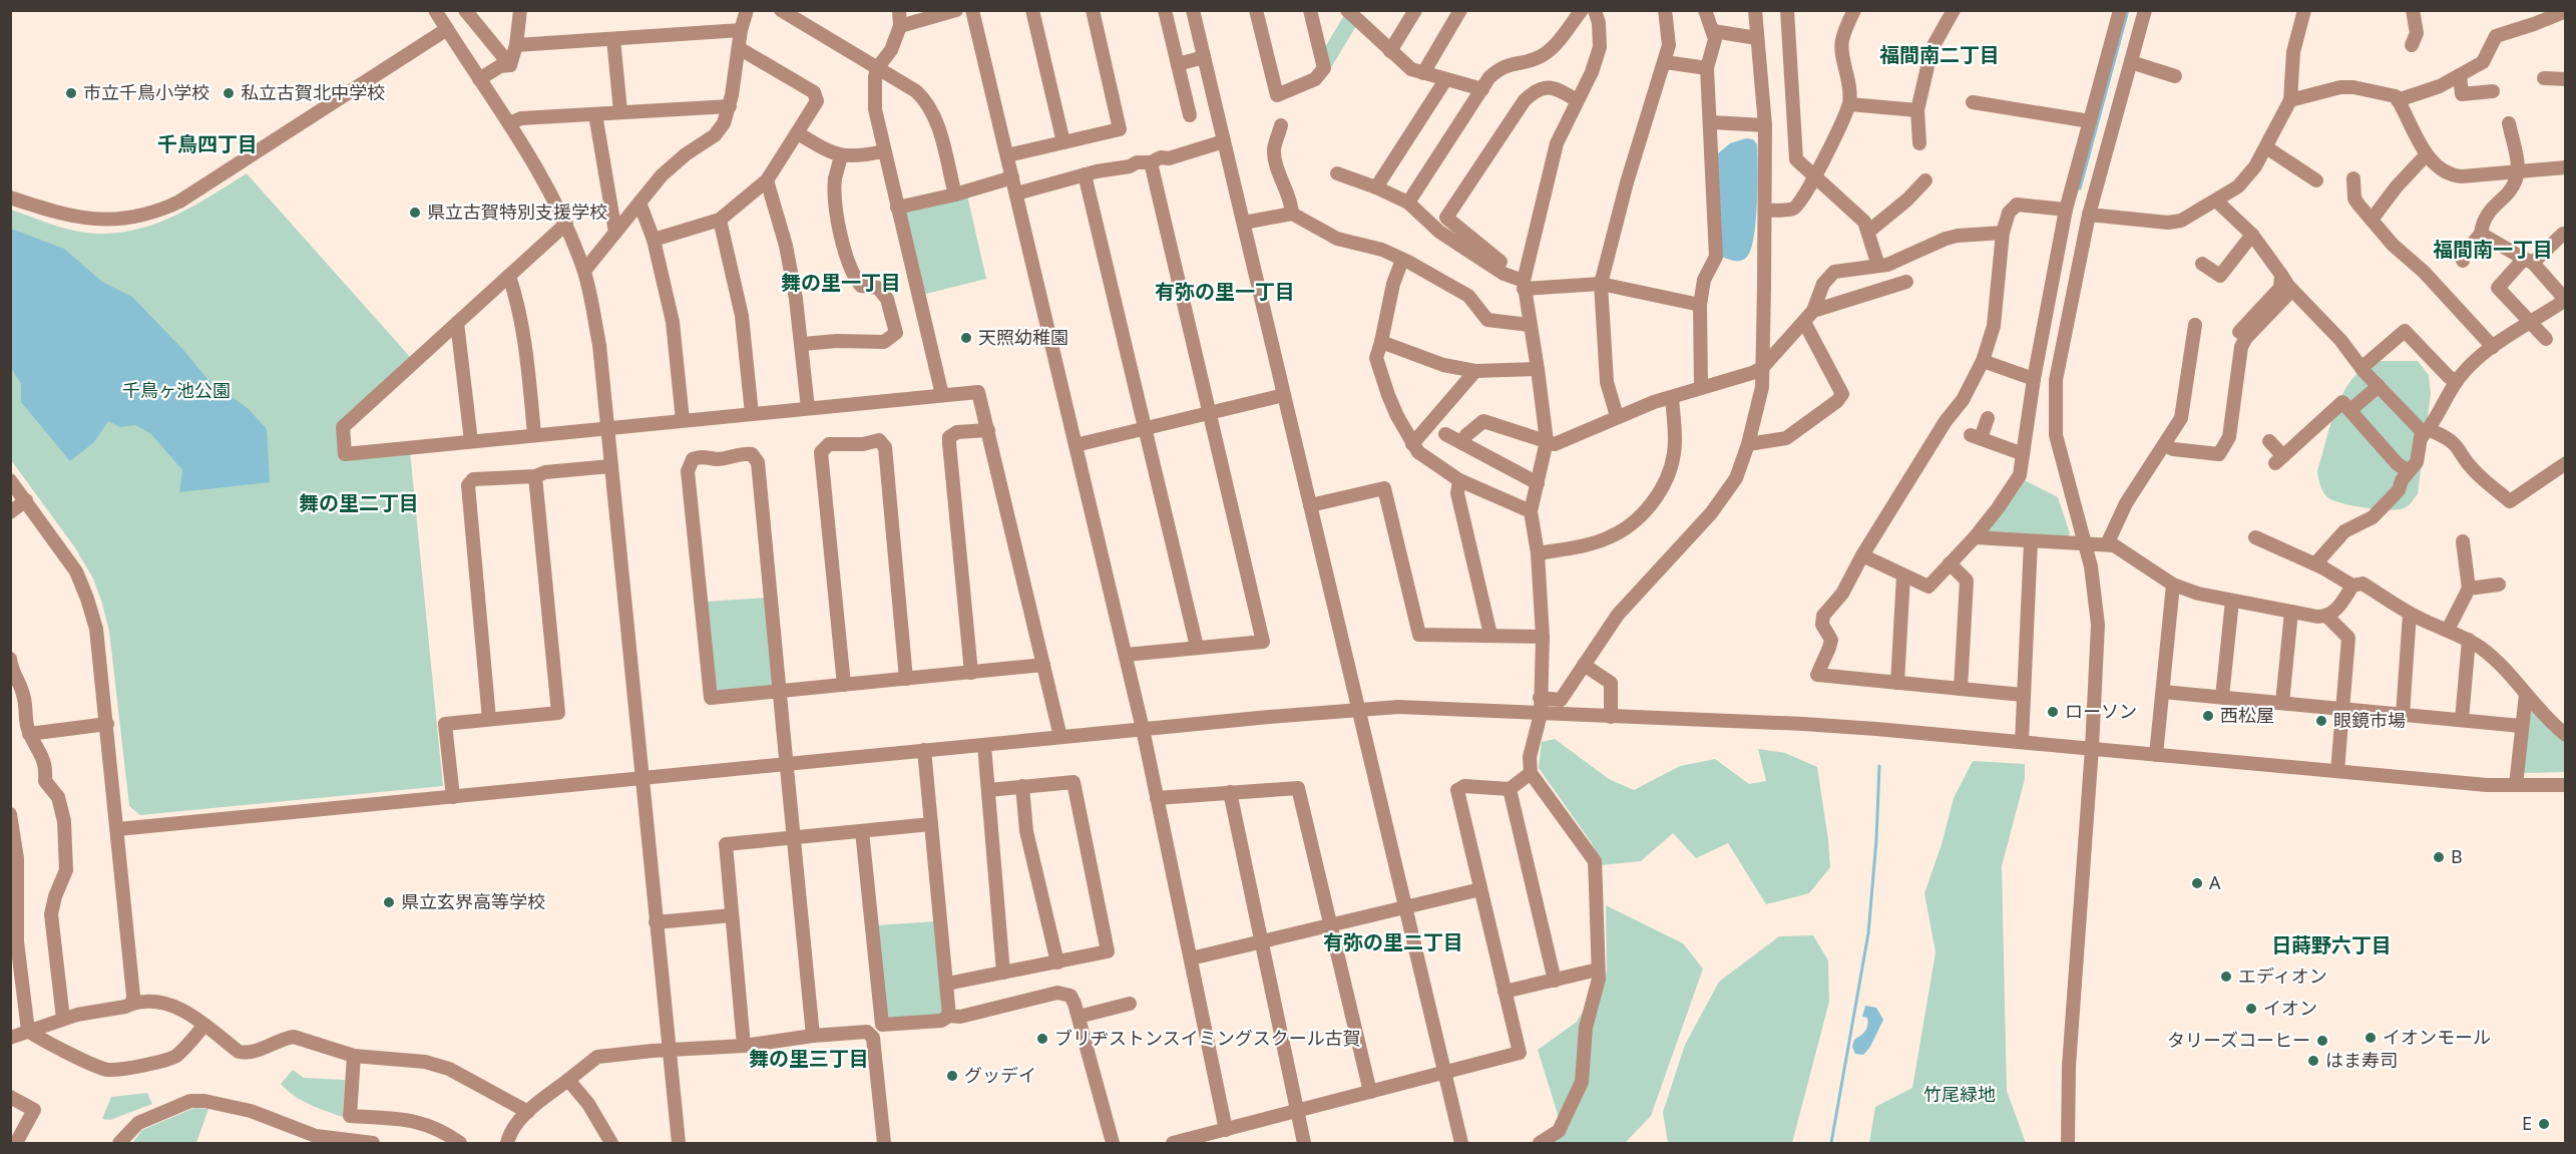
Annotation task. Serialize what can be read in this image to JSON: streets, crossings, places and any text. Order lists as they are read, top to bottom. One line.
{"districts":["福間南二丁目","千鳥四丁目","福間南一丁目","舞の里一丁目","有弥の里一丁目","舞の里二丁目","有弥の里二丁目","日蒔野六丁目","舞の里三丁目"],"parks":["千鳥ヶ池公園","竹尾緑地"],"places":["市立千鳥小学校","私立古賀北中学校","県立古賀特別支援学校","天照幼稚園","ローソン","西松屋","眼鏡市場","B","A","県立玄界高等学校","エディオン","イオン","イオンモール","ブリヂストンスイミングスクール古賀","タリーズコーヒー","はま寿司","グッデイ","E"]}
